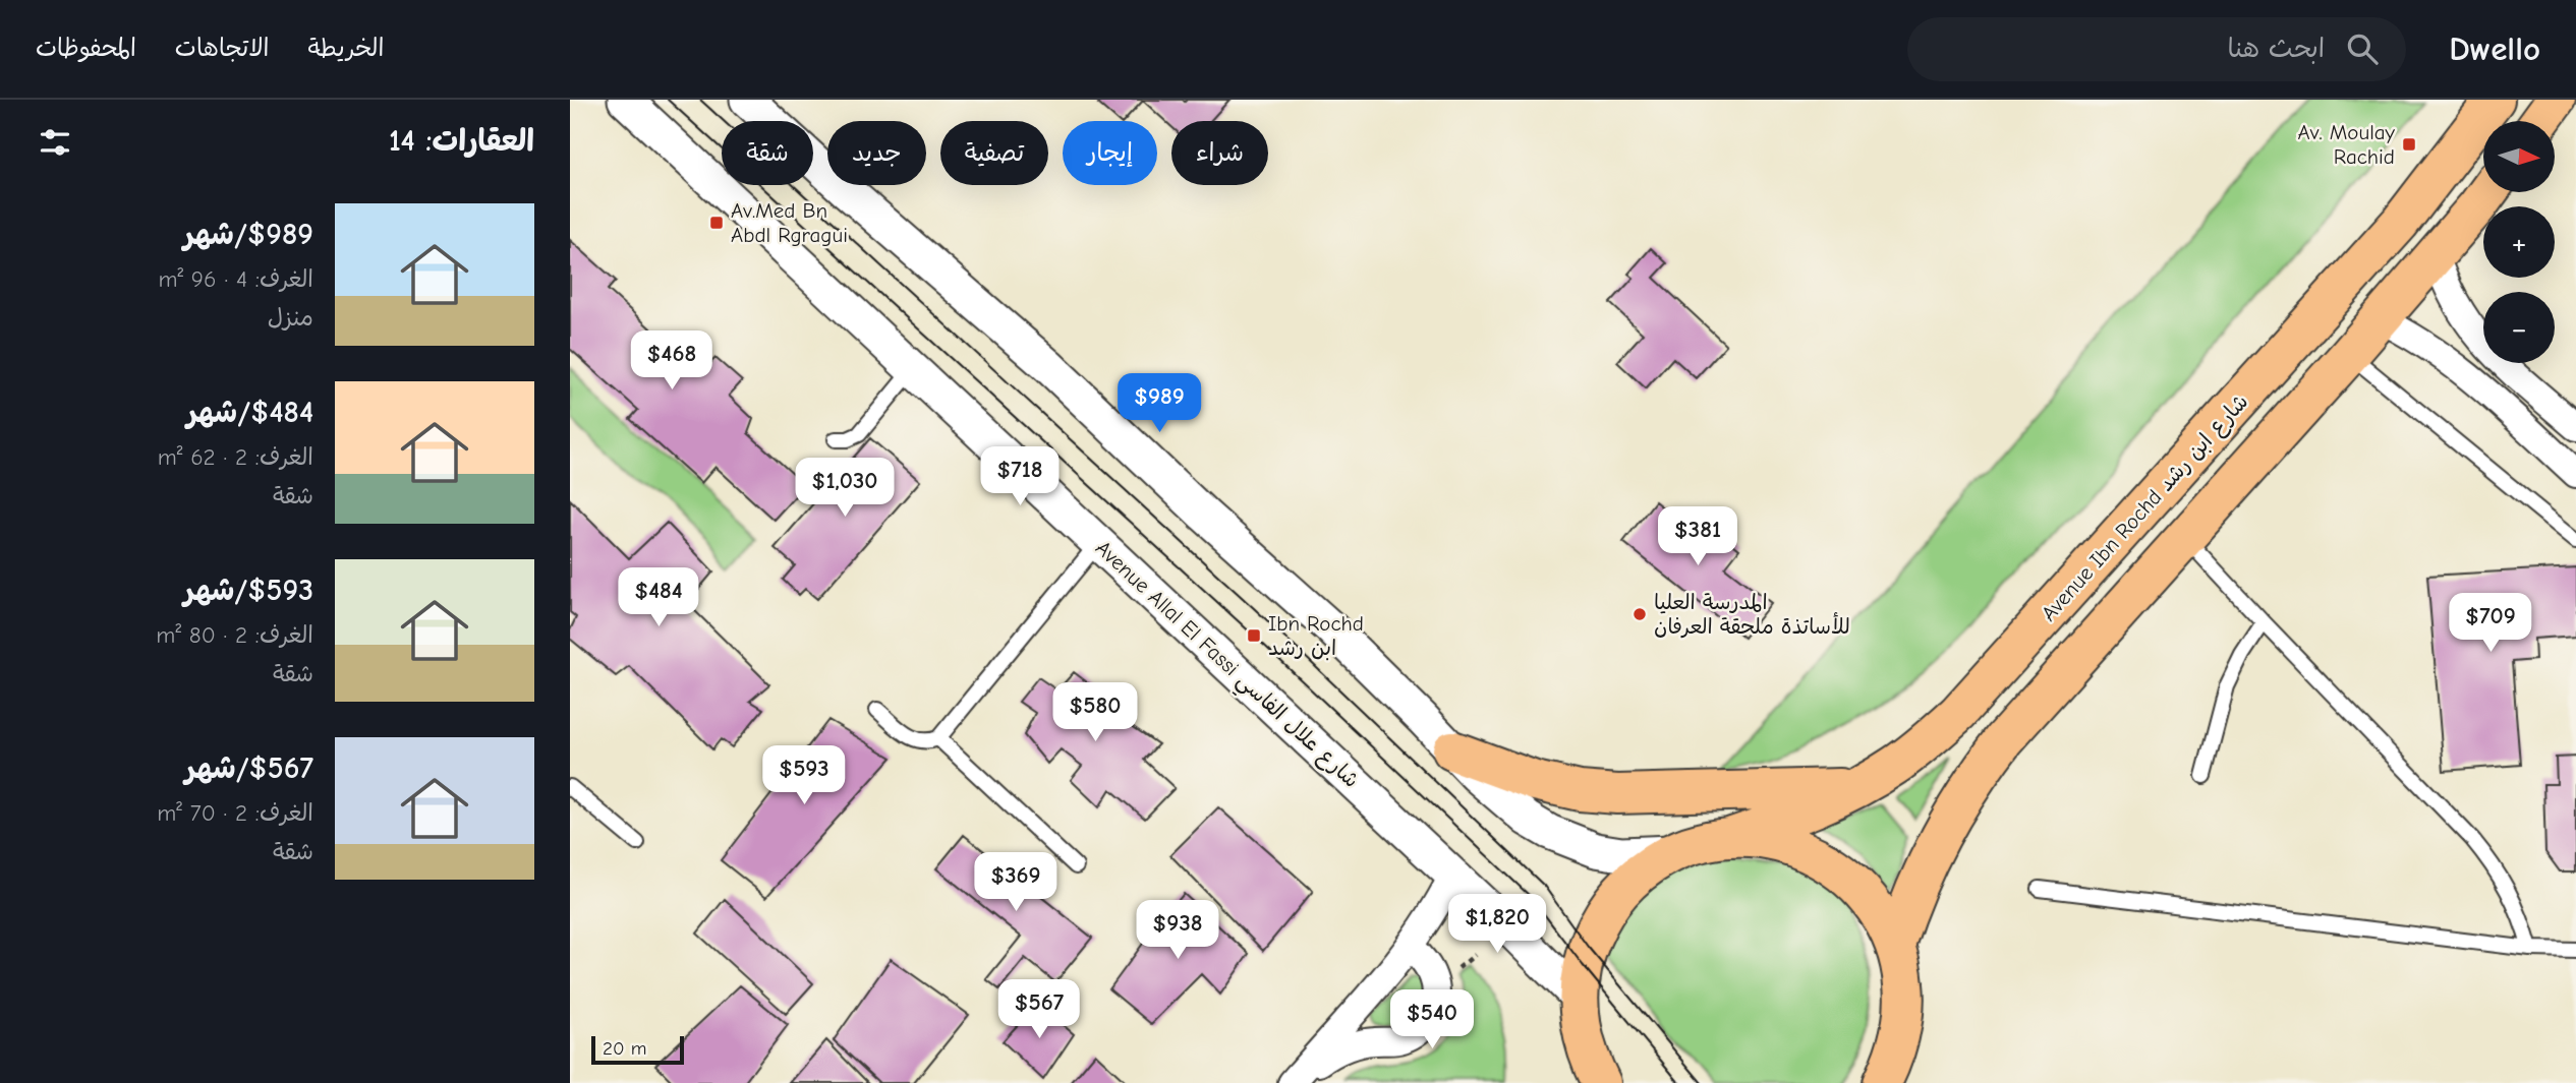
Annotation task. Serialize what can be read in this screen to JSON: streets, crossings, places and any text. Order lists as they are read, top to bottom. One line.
{"streets":{"main road":["Avenue Ibn Rochd شارع ابن رشد"],"street":["Avenue Allal El Fassi شارع علال الفاسي"]},"places":{"transit":["Av. Moulay Rachid","Av.Med Bn Abdl Rgragui","Ibn Rochd ابن رشد"],"other":["المدرسة العليا للأساتذة ملحقة العرفان"]},"scale_bar":"20 m","north":"right","page":{"header":"Dwello","search":"ابحث هنا","nav":["الخريطة","الاتجاهات","المحفوظات"],"heading":"العقارات: 14","map_buttons":["+","−"],"chip":["شراء","إيجار","تصفية","جديد","شقة"],"list":[{"name":"$989/شهر","note":"الغرف: 4 · 96 m² · منزل"},{"name":"$484/شهر","note":"الغرف: 2 · 62 m² · شقة"},{"name":"$593/شهر","note":"الغرف: 2 · 80 m² · شقة"},{"name":"$567/شهر","note":"الغرف: 2 · 70 m² · شقة"}],"price":["$468","$989","$718","$1,030","$381","$484","$709","$580","$593","$369","$1,820","$938","$567","$540"],"scale":"20 m"}}
